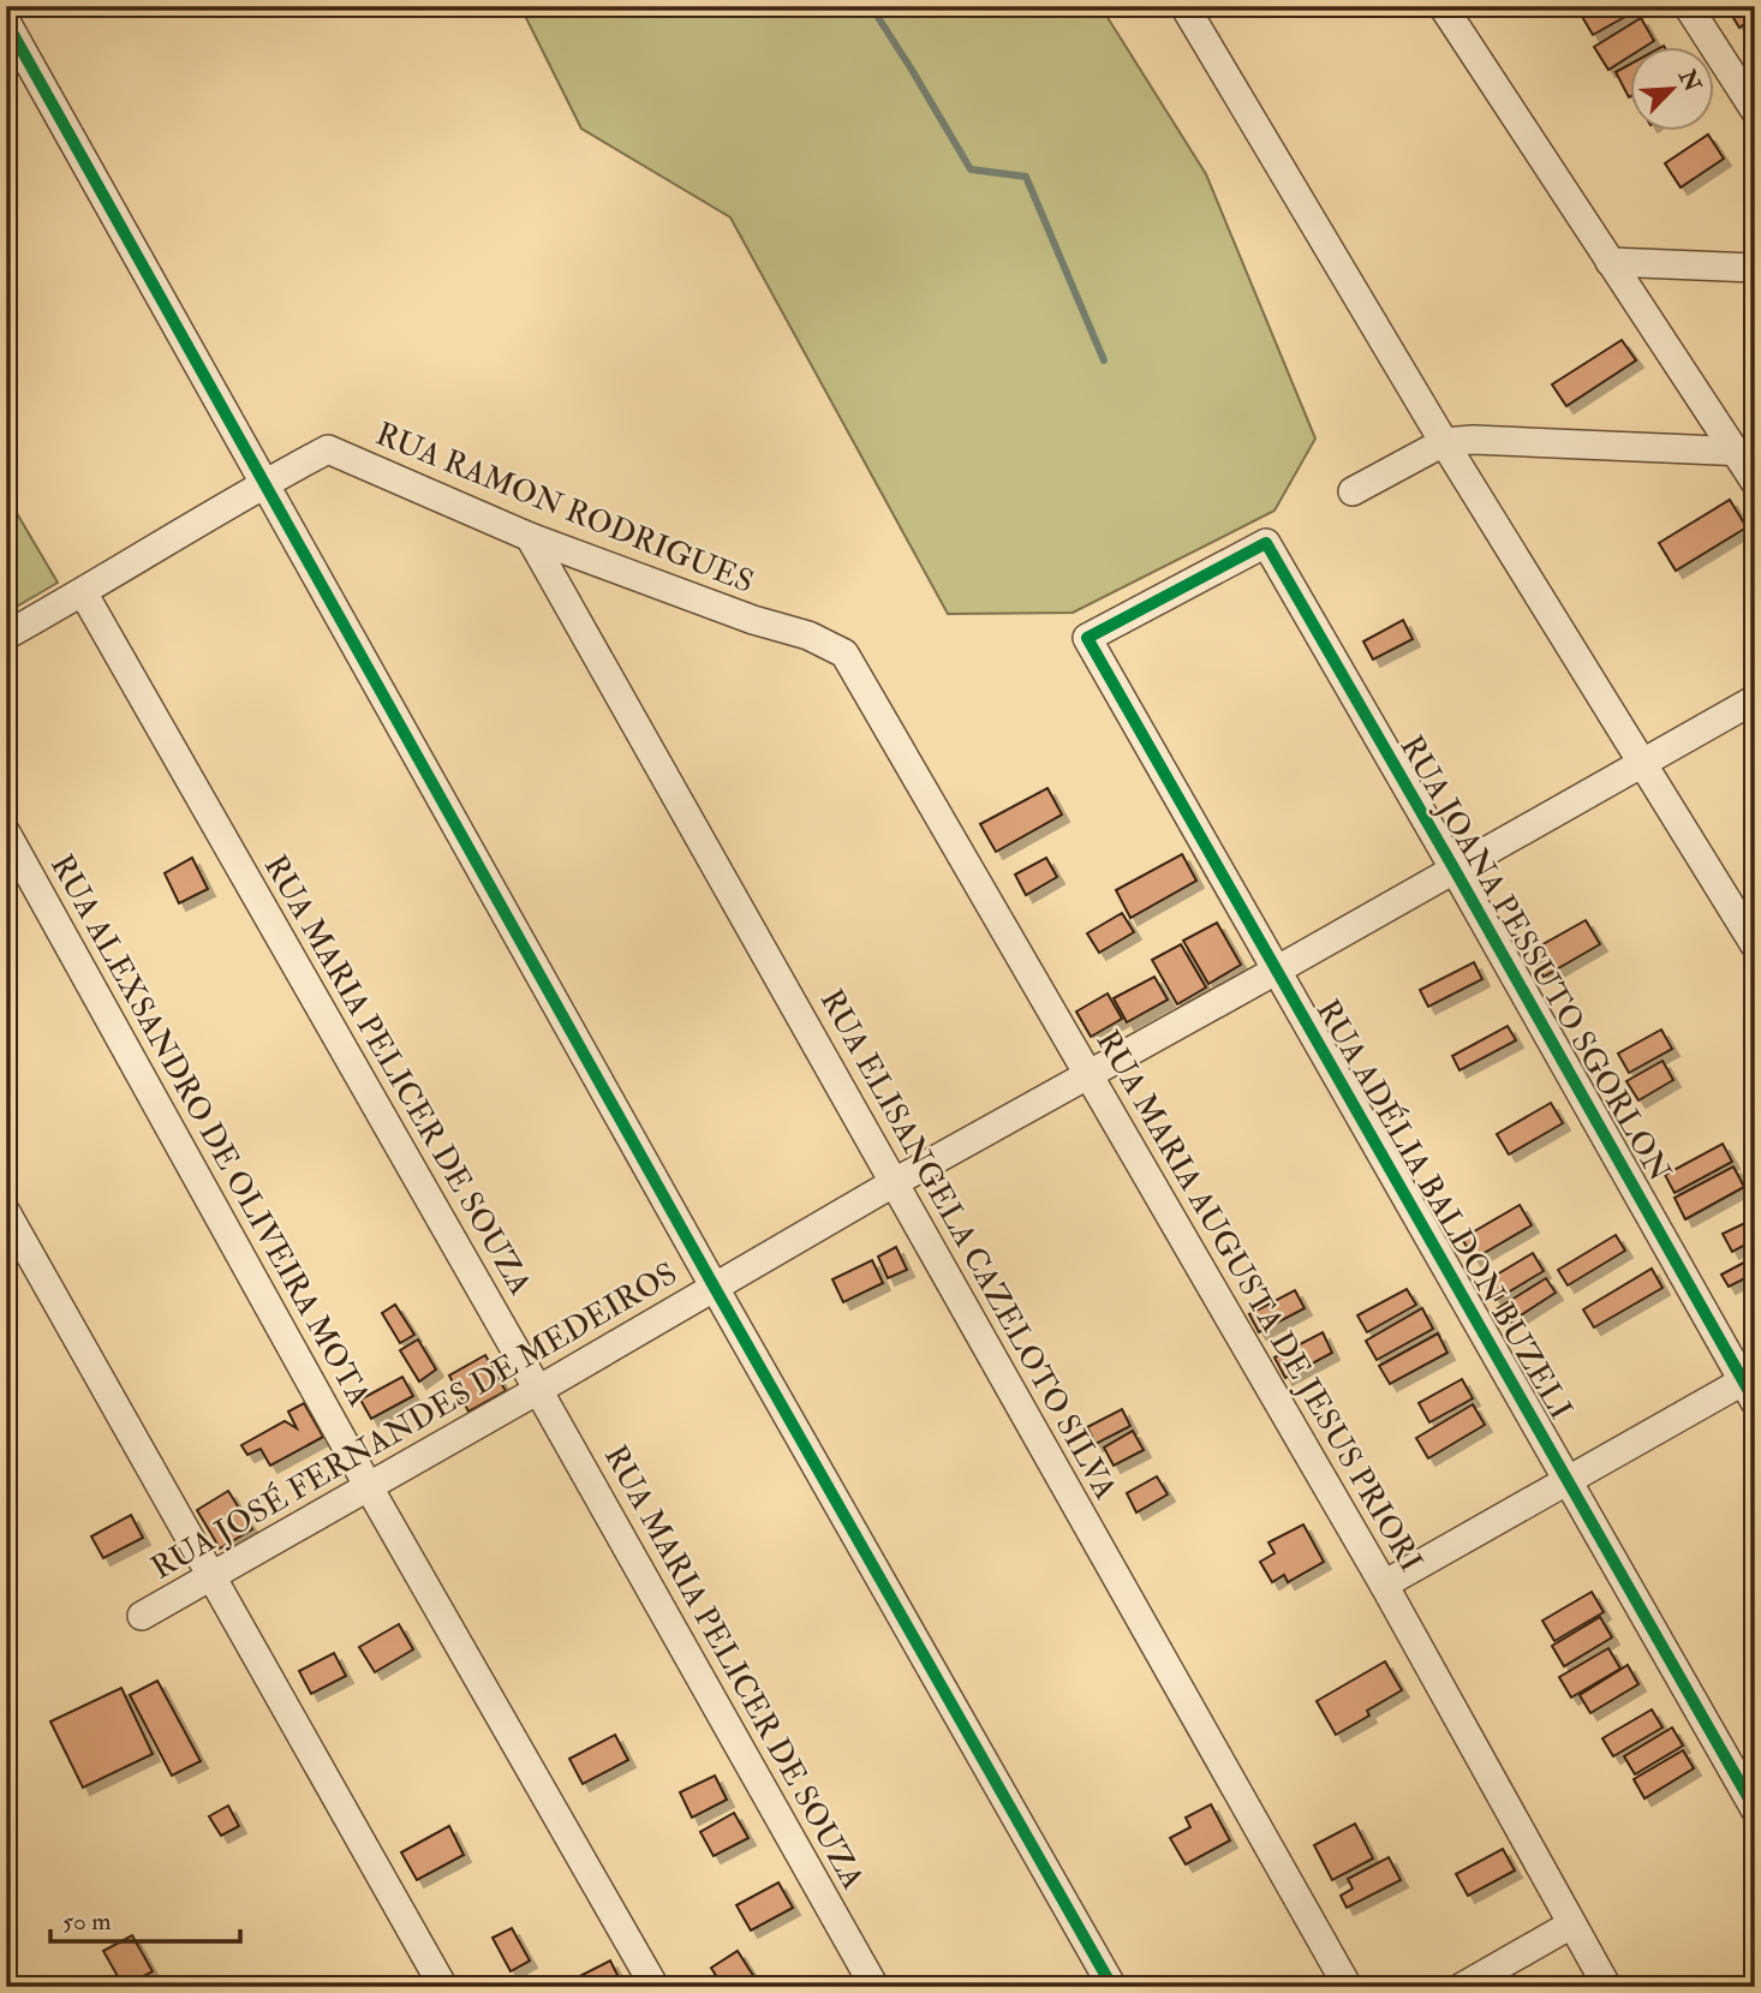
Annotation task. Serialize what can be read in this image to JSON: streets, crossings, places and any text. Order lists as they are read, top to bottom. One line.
{"streets":{"street":["RUA RAMON RODRIGUES","RUA JOANA PESSUTO SGORLON","RUA MARIA PELICER DE SOUZA","RUA ALEXSANDRO DE OLIVEIRA MOTA","RUA ADÉLIA BALDON BUZELI","RUA ELISANGELA CAZELOTO SILVA","RUA MARIA AUGUSTA DE JESUS PRIORI","RUA JOSÉ FERNANDES DE MEDEIROS"]},"crossings":[["RUA RAMON RODRIGUES","RUA ELISANGELA CAZELOTO SILVA"],["RUA RAMON RODRIGUES","RUA MARIA AUGUSTA DE JESUS PRIORI"],["RUA JOANA PESSUTO SGORLON","RUA ADÉLIA BALDON BUZELI"],["RUA JOANA PESSUTO SGORLON","RUA JOSÉ FERNANDES DE MEDEIROS"],["RUA MARIA PELICER DE SOUZA","RUA JOSÉ FERNANDES DE MEDEIROS"],["RUA ALEXSANDRO DE OLIVEIRA MOTA","RUA JOSÉ FERNANDES DE MEDEIROS"],["RUA ADÉLIA BALDON BUZELI","RUA JOSÉ FERNANDES DE MEDEIROS"],["RUA ELISANGELA CAZELOTO SILVA","RUA JOSÉ FERNANDES DE MEDEIROS"],["RUA MARIA AUGUSTA DE JESUS PRIORI","RUA JOSÉ FERNANDES DE MEDEIROS"]],"scale_bar":"50 m","north":"top right"}
